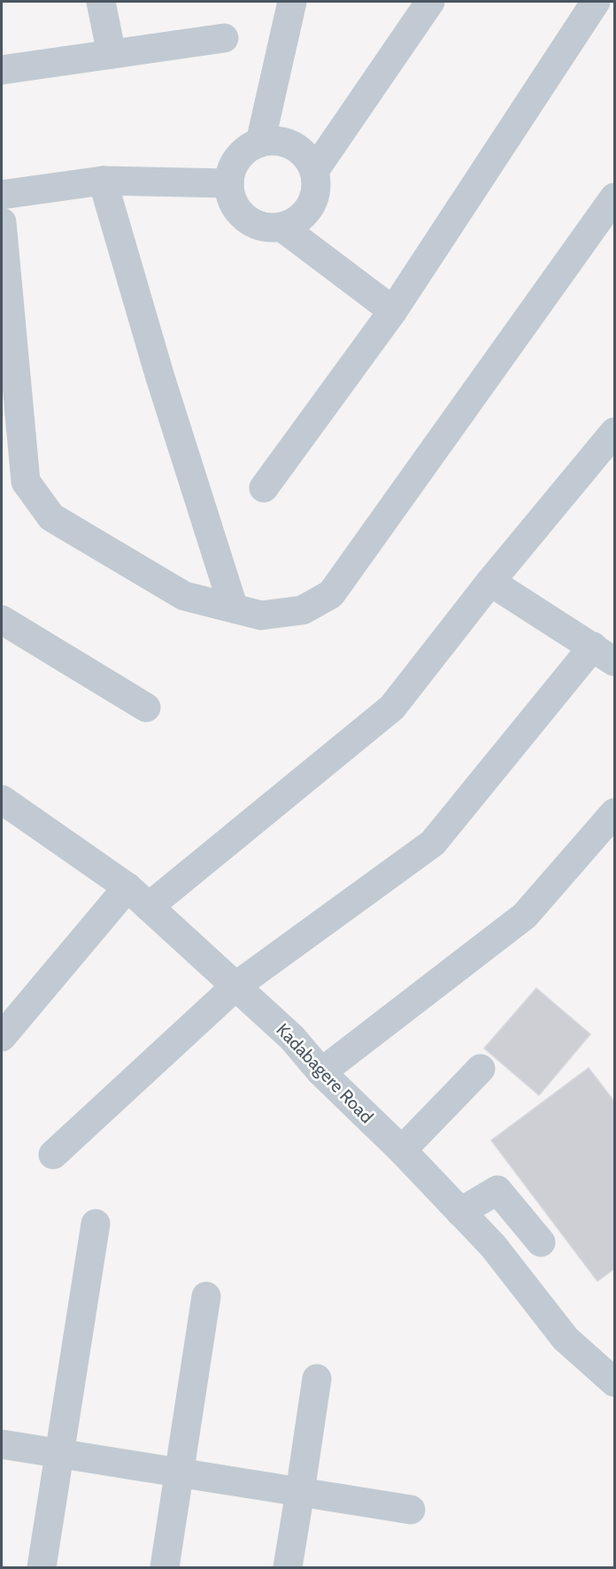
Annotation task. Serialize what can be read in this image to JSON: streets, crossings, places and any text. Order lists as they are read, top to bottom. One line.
{"streets":{"street":["Kadabagere Road"]}}
